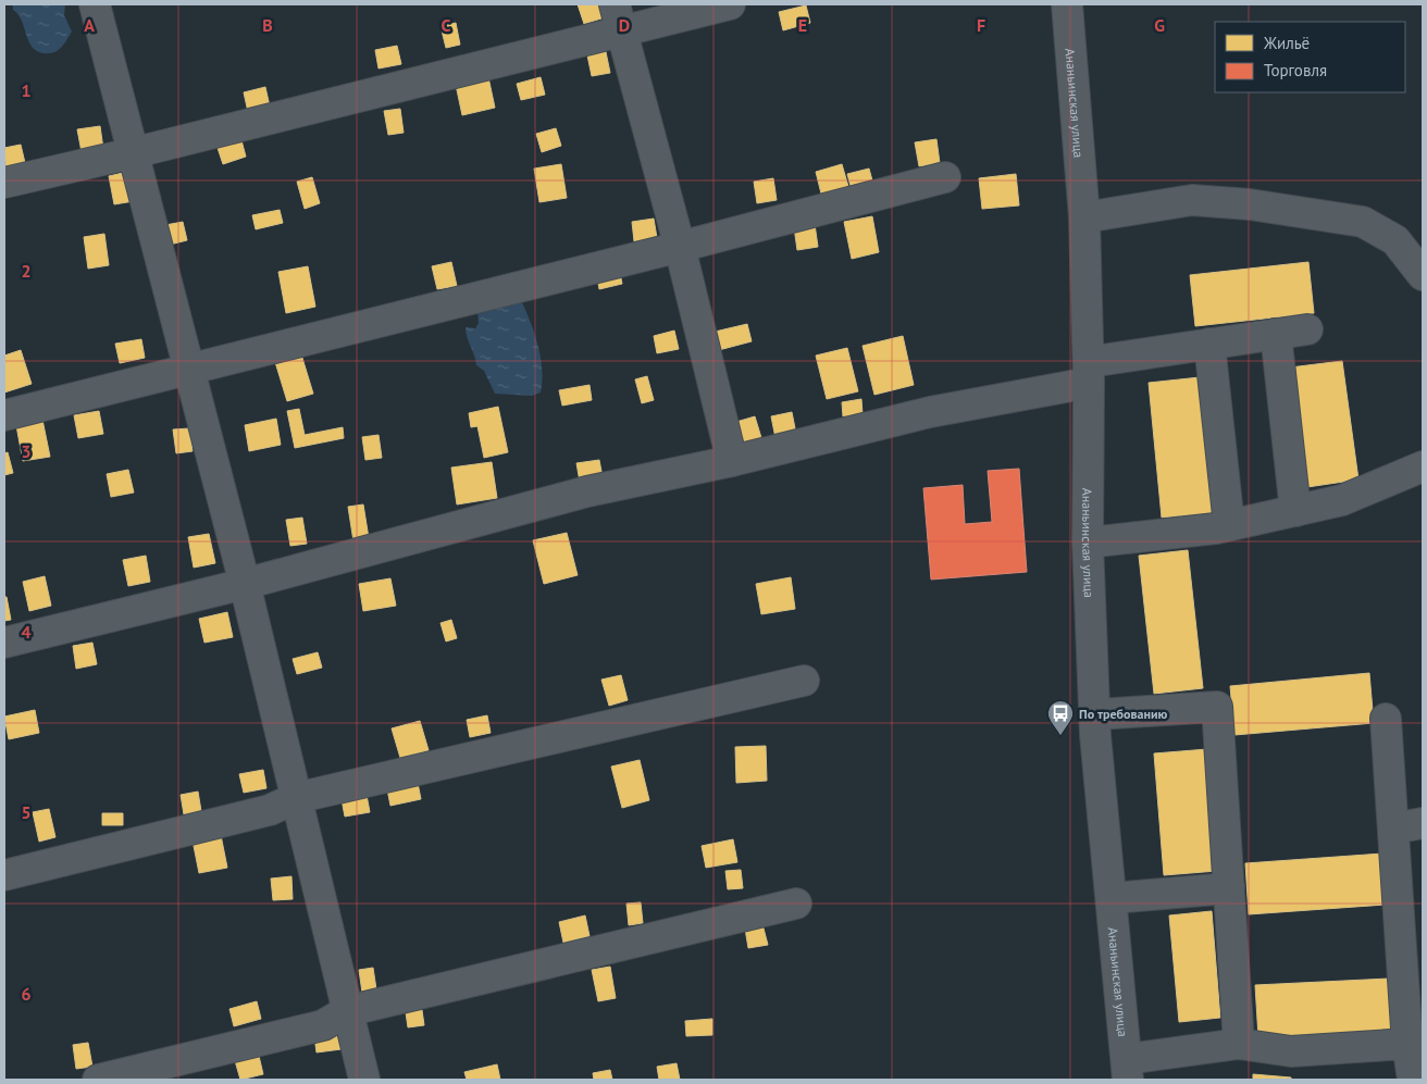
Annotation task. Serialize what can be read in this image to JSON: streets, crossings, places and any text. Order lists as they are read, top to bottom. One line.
{"streets":{"street":["Ананьинская улица"]},"places":{"bus stop":["По требованию"]},"legend":["Жильё","Торговля"],"grid":{"columns":["A","B","C","D","E","F","G"],"rows":["1","2","3","4","5","6"]}}
